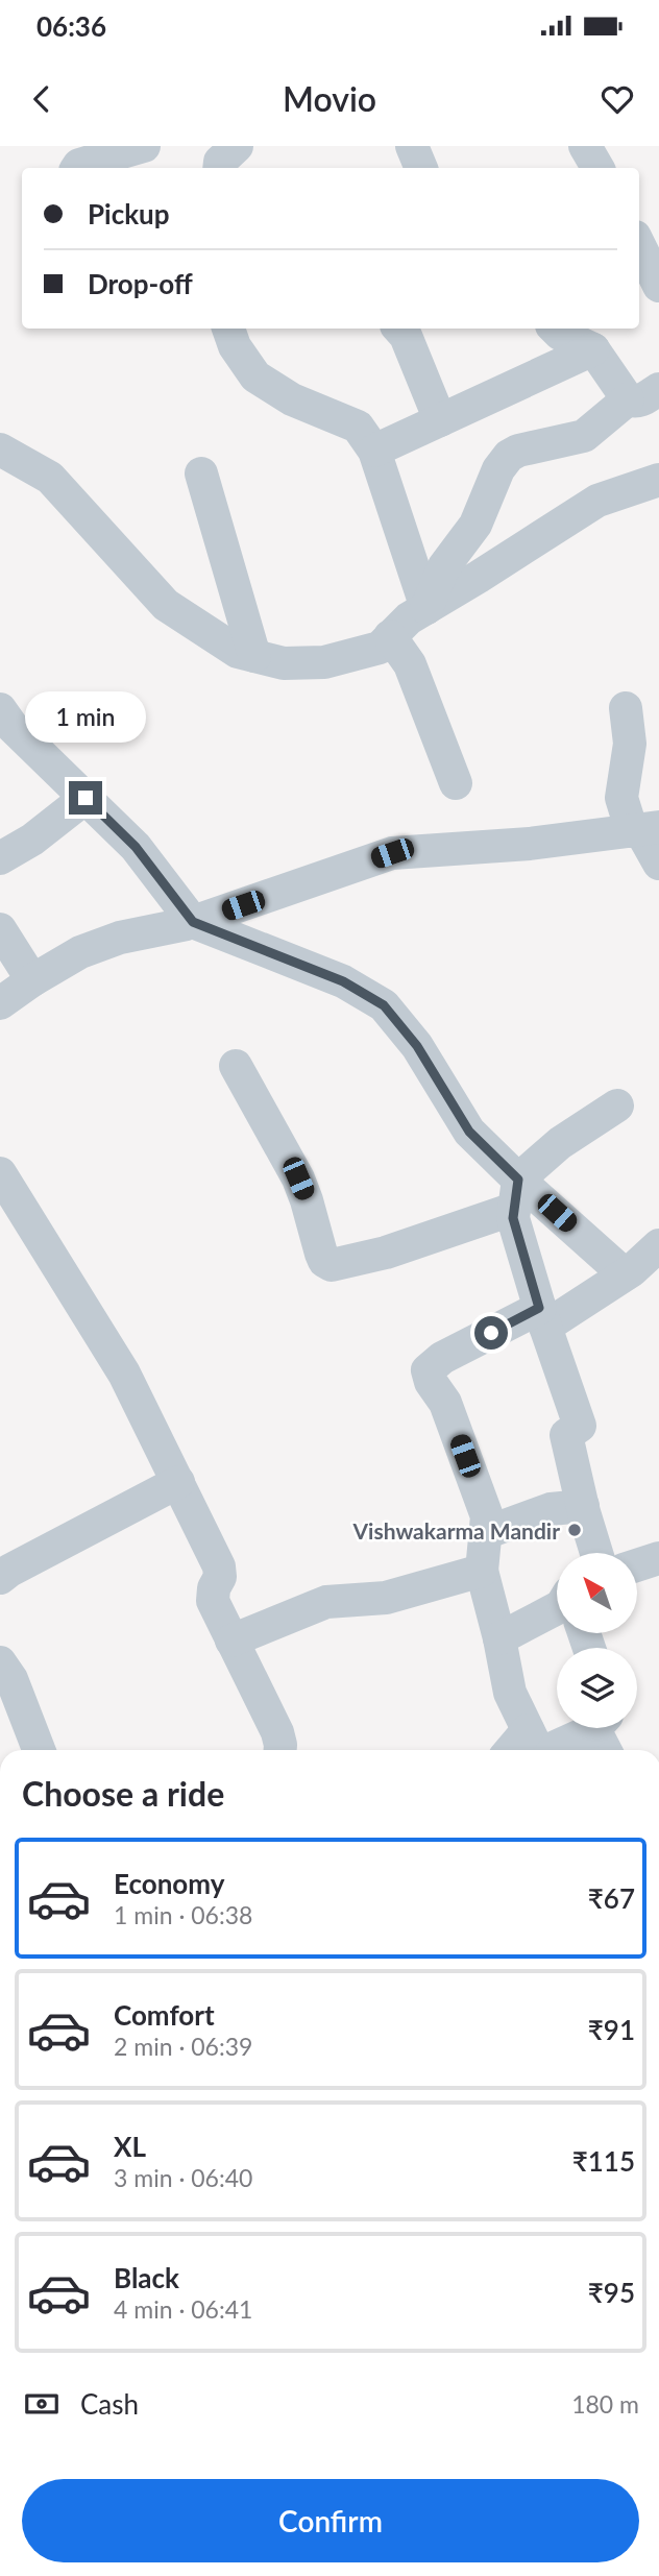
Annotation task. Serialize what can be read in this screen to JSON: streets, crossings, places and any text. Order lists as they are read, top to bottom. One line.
{"places":["Vishwakarma Mandir"],"north":"top left","page":{"status":"06:36","header":"Movio","banner":["Pickup","Drop-off"],"bubble":"1 min","heading":"Choose a ride","list":[{"name":"Economy","note":"1 min · 06:38","value":"₹67"},{"name":"Comfort","note":"2 min · 06:39","value":"₹91"},{"name":"XL","note":"3 min · 06:40","value":"₹115"},{"name":"Black","note":"4 min · 06:41","value":"₹95"}],"pay":["Cash","180 m"],"buttons":"Confirm"}}
